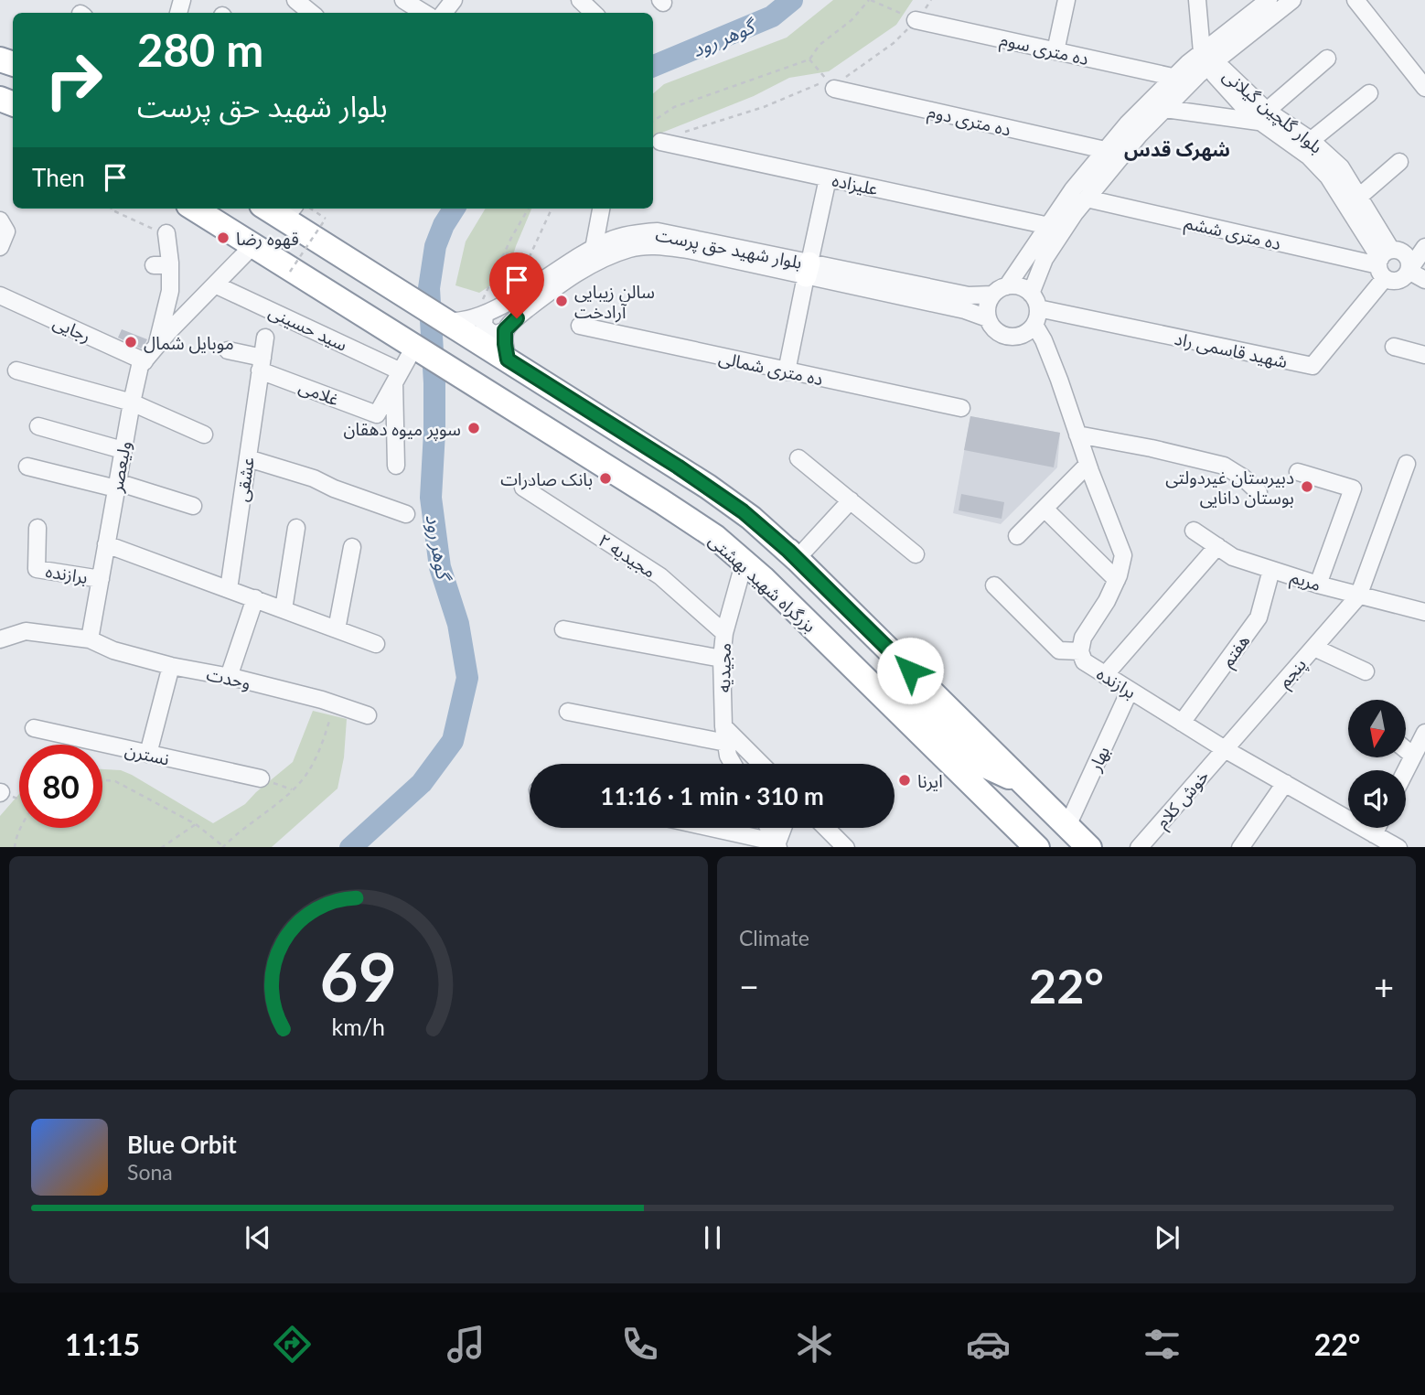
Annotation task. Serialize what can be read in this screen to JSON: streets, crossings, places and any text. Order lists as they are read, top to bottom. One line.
{"streets":{"highway":["بزرگراه شهید بهشتی"],"street":["ده متری سوم","بلوار گلچین گیلانی","ده متری دوم","علیزاده","ده متری ششم","بلوار شهید حق پرست","سید حسینی","رجایی","شهید قاسمی راد","ده متری شمالی","غلامی","ولیعصر","عشقی","مجیدیه ۲","برازنده","مریم","هفتم","مجیدیه","پنجم","وحدت","نسترن","بهار","خوش کلام"]},"crossings":[["بلوار گلچین گیلانی","ده متری ششم"],["بلوار گلچین گیلانی","شهید قاسمی راد"],["ده متری ششم","شهید قاسمی راد"],["بلوار شهید حق پرست","شهید قاسمی راد"],["بلوار شهید حق پرست","بزرگراه شهید بهشتی"],["سید حسینی","غلامی"],["سید حسینی","ولیعصر"],["سید حسینی","بزرگراه شهید بهشتی"],["رجایی","ولیعصر"],["غلامی","عشقی"],["غلامی","بزرگراه شهید بهشتی"],["ولیعصر","برازنده"],["ولیعصر","بزرگراه شهید بهشتی"],["ولیعصر","وحدت"],["مجیدیه ۲","مجیدیه"],["برازنده","هفتم"],["برازنده","پنجم"],["برازنده","بهار"],["برازنده","خوش کلام"],["مریم","هفتم"],["مریم","پنجم"],["بزرگراه شهید بهشتی","مجیدیه"],["بزرگراه شهید بهشتی","بهار"],["پنجم","خوش کلام"]],"districts":["شهرک قدس"],"water":["گوهر رود"],"places":["قهوه رضا","سالن زیبایی آرادخت","موبایل شمال","سوپر میوه دهقان","بانک صادرات","دبیرستان غیردولتی بوستان دانایی","ایرنا"],"north":"bottom","page":{"turn":["280 m","بلوار شهید حق پرست"],"then":"Then","limit":"80","trip":"11:16 · 1 min · 310 m","tile":"Climate","heat":["−","22°","+"],"song":["Blue Orbit","Sona"],"tabs":["11:15","22°"],"gauge":["69","km/h"]}}
